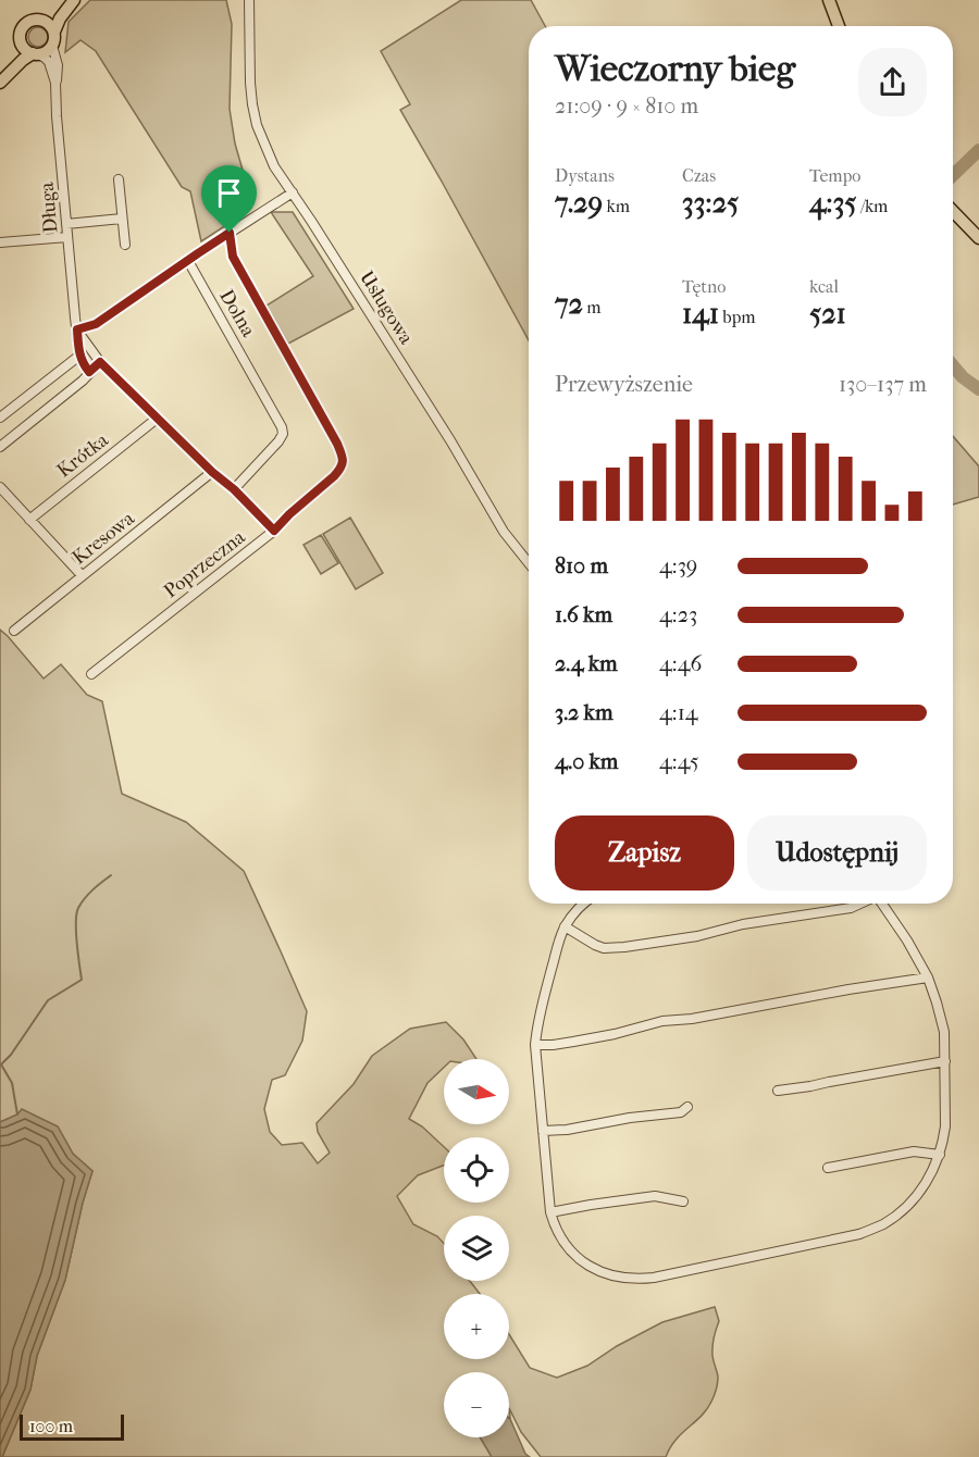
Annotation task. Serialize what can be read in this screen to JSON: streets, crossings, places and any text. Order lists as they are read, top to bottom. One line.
{"streets":{"street":["Długa","Usługowa","Dolna","Krótka","Kresowa","Poprzeczna"]},"crossings":[["Długa","Dolna"],["Długa","Krótka"],["Długa","Kresowa"],["Długa","Poprzeczna"]],"scale_bar":"100 m","north":"right","page":{"heading":["Wieczorny bieg","21:09 · 9 × 810 m"],"stats":[["Dystans","7.29 km"],["Czas","33:25"],["Tempo","4:35 /km"],["72 m"],["Tętno","141 bpm"],["kcal","521"]],"chart":["Przewyższenie","130–137 m"],"list":[{"name":"810 m","note":"4:39"},{"name":"1.6 km","note":"4:23"},{"name":"2.4 km","note":"4:46"},{"name":"3.2 km","note":"4:14"},{"name":"4.0 km","note":"4:45"}],"buttons":["Zapisz","Udostępnij"],"map_buttons":["+","−"],"scale":"100 m"}}
